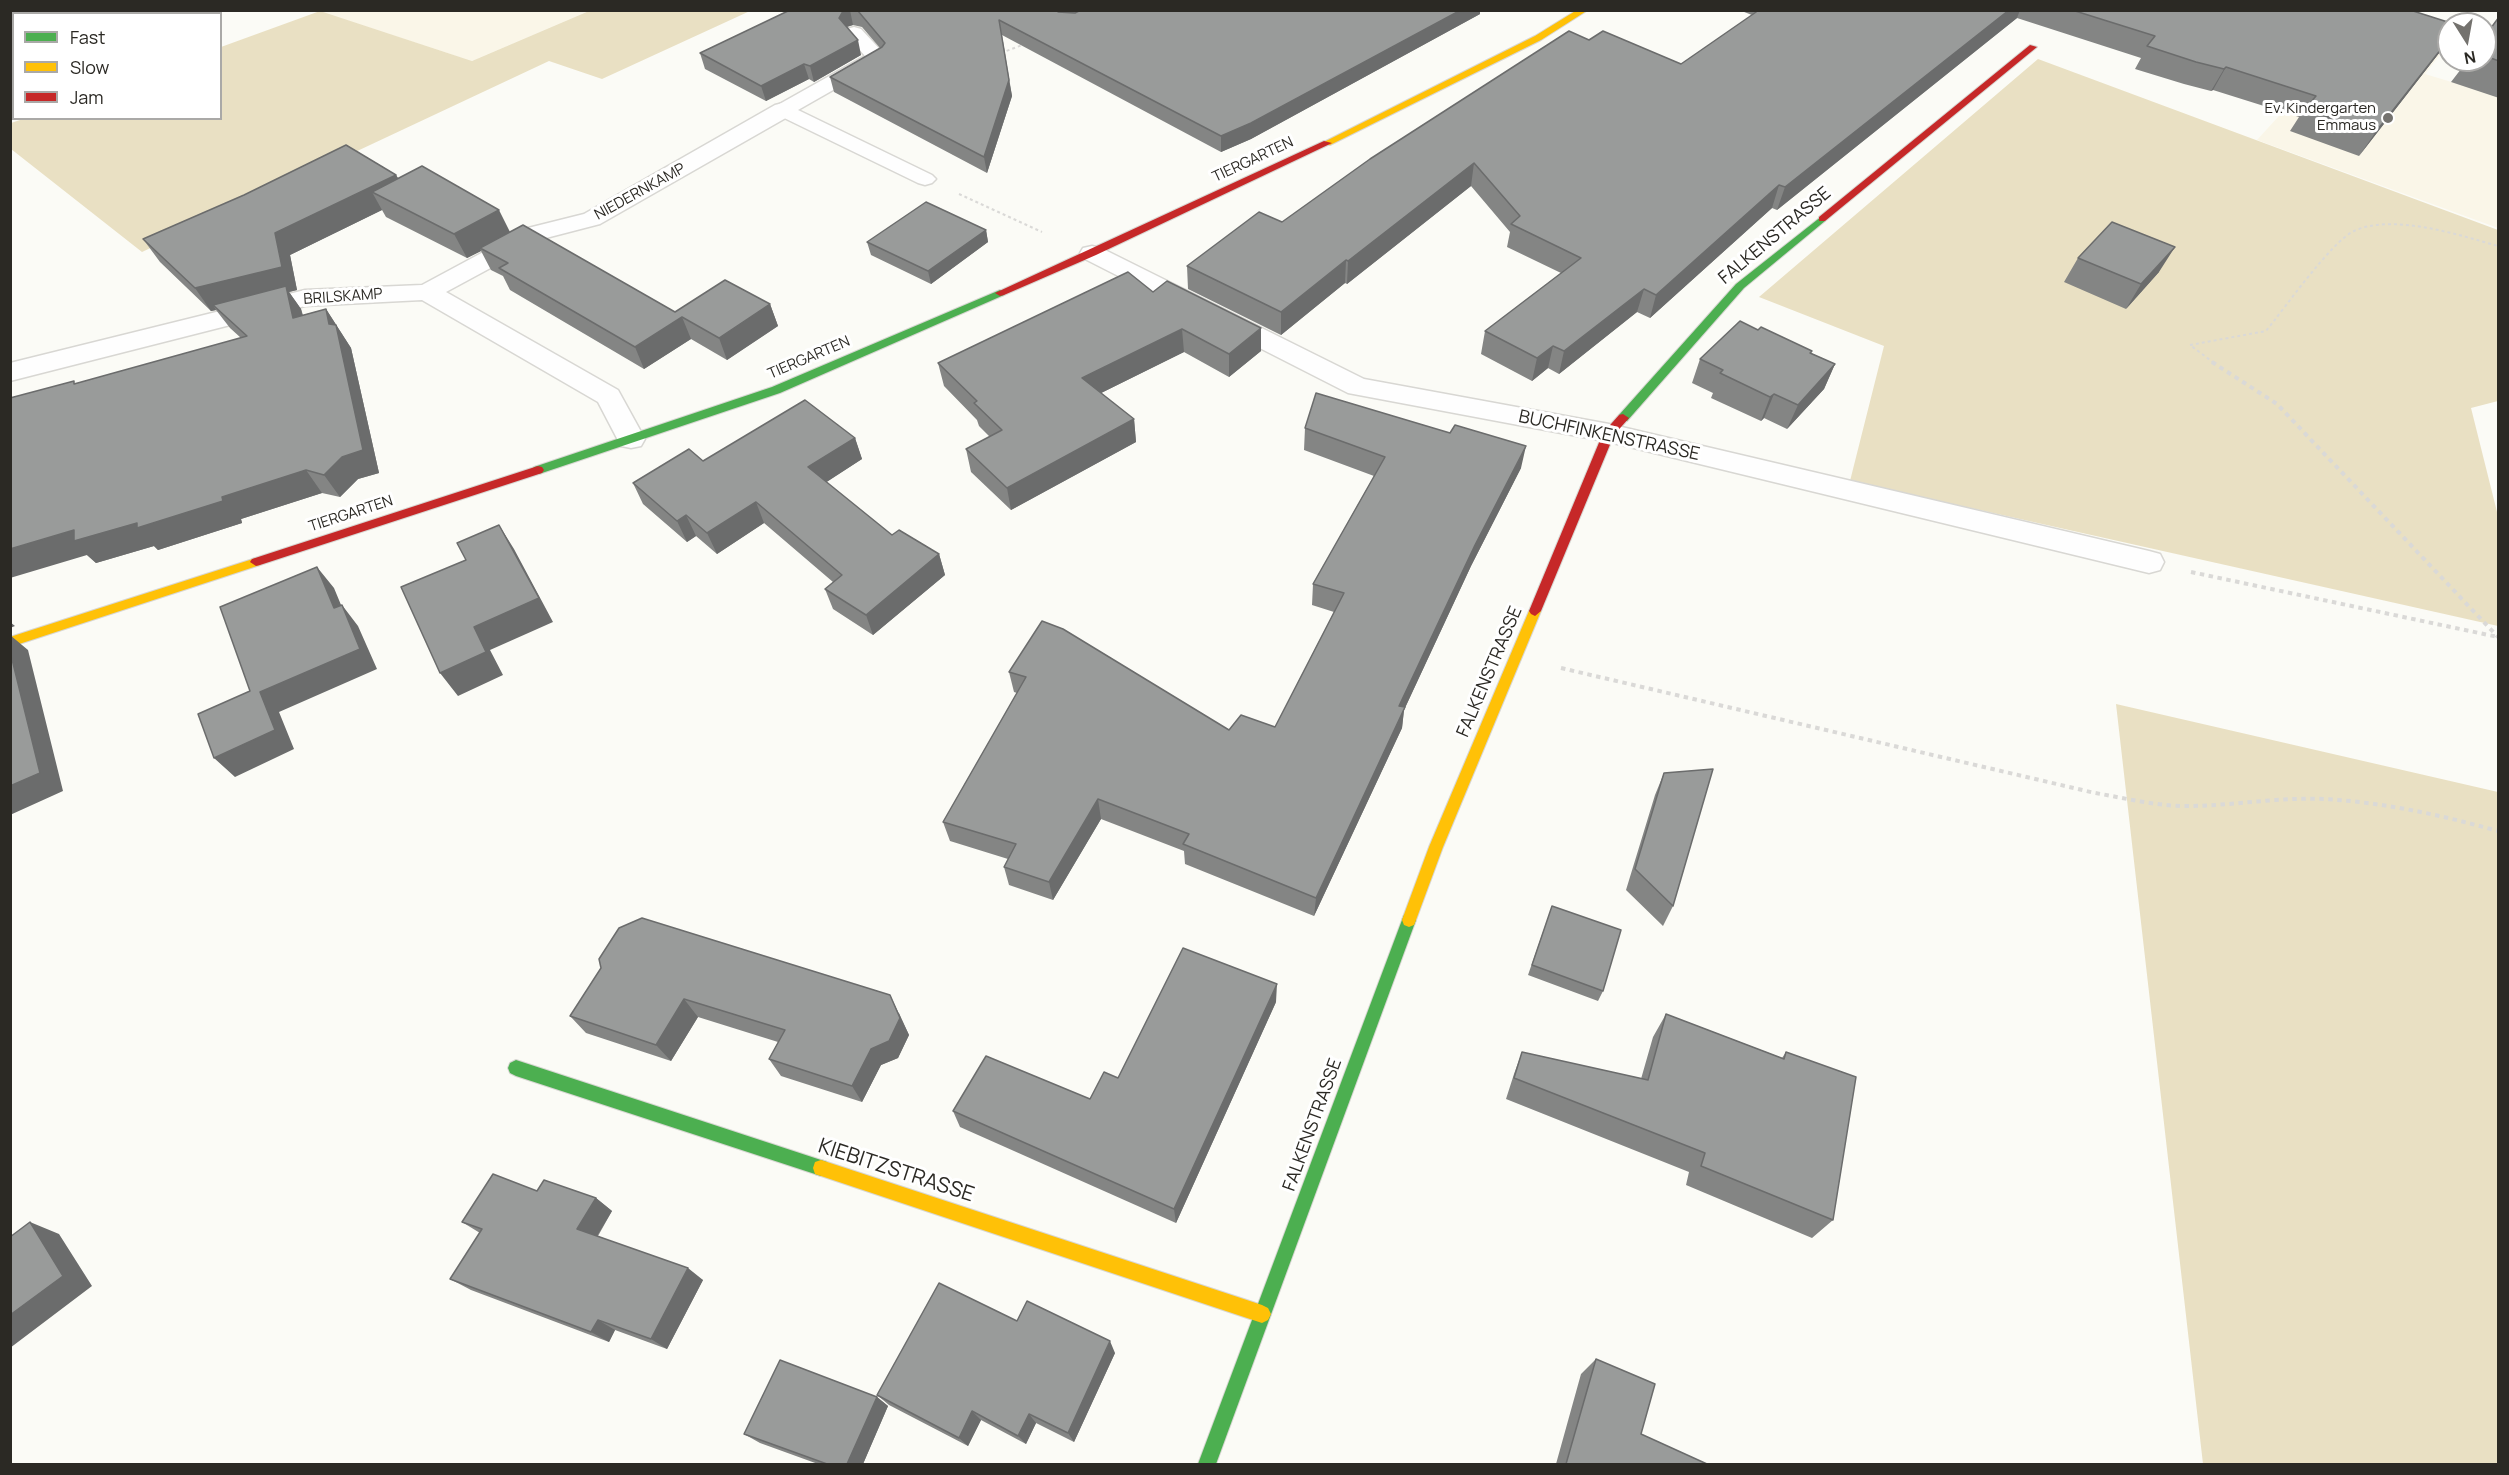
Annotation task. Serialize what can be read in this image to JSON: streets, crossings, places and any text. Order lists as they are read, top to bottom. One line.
{"streets":{"street":["TIERGARTEN","NIEDERNKAMP","FALKENSTRASSE","BRILSKAMP","BUCHFINKENSTRASSE","KIEBITZSTRASSE"]},"crossings":[["TIERGARTEN","BUCHFINKENSTRASSE"],["NIEDERNKAMP","BRILSKAMP"],["FALKENSTRASSE","BUCHFINKENSTRASSE"],["FALKENSTRASSE","KIEBITZSTRASSE"]],"places":["Ev. Kindergarten Emmaus"],"legend":["Fast","Slow","Jam"],"north":"bottom"}
